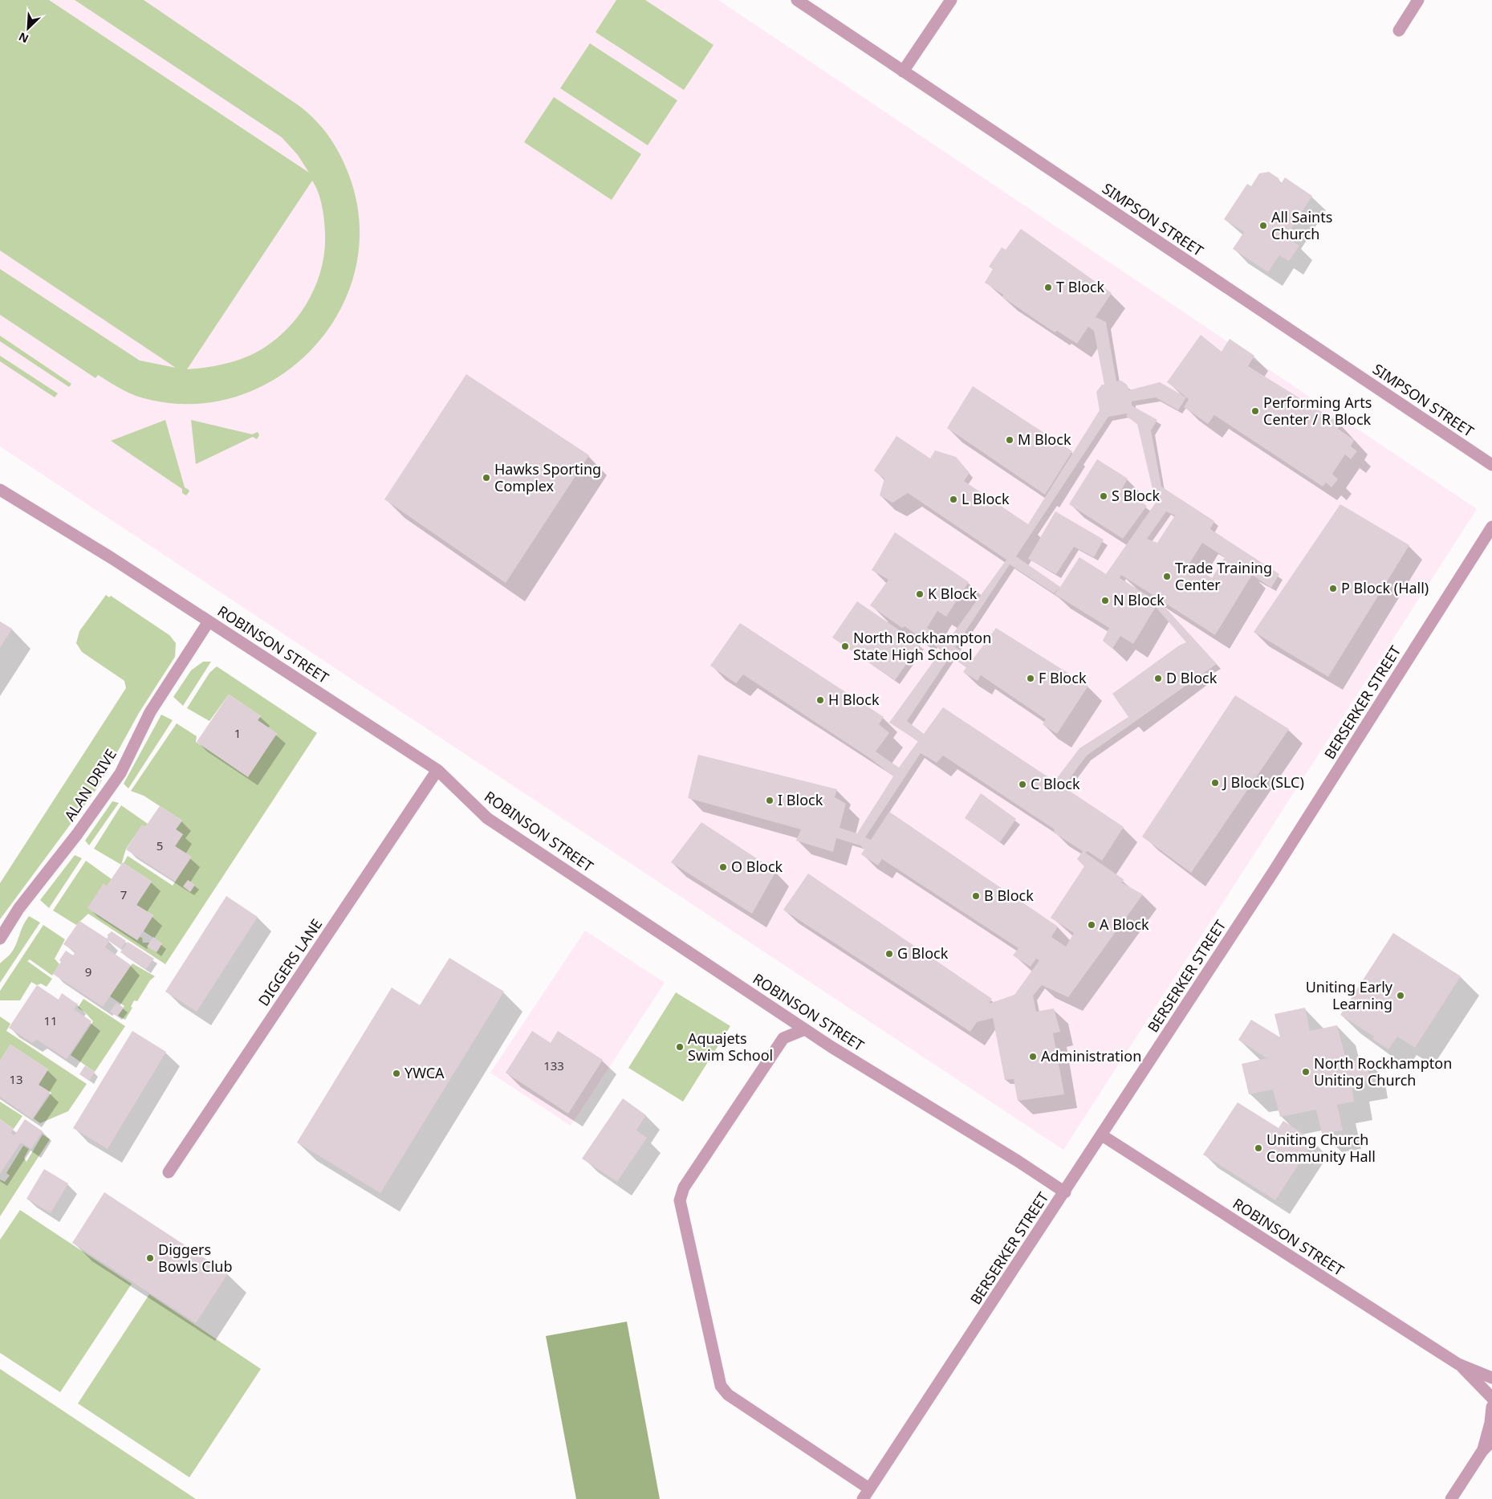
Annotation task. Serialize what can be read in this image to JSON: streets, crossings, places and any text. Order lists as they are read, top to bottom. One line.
{"streets":{"street":["SIMPSON STREET","ROBINSON STREET","BERSERKER STREET","ALAN DRIVE","DIGGERS LANE"]},"crossings":[["ROBINSON STREET","BERSERKER STREET"],["ROBINSON STREET","ALAN DRIVE"],["ROBINSON STREET","DIGGERS LANE"]],"places":["All Saints Church","T Block","Performing Arts Center / R Block","M Block","Hawks Sporting Complex","S Block","L Block","Trade Training Center","P Block (Hall)","K Block","N Block","North Rockhampton State High School","F Block","D Block","H Block","J Block (SLC)","C Block","I Block","O Block","B Block","A Block","G Block","Uniting Early Learning","Aquajets Swim School","Administration","North Rockhampton Uniting Church","YWCA","Uniting Church Community Hall","Diggers Bowls Club"],"house_numbers":["1","5","7","9","11","133","13"],"north":"bottom left"}
